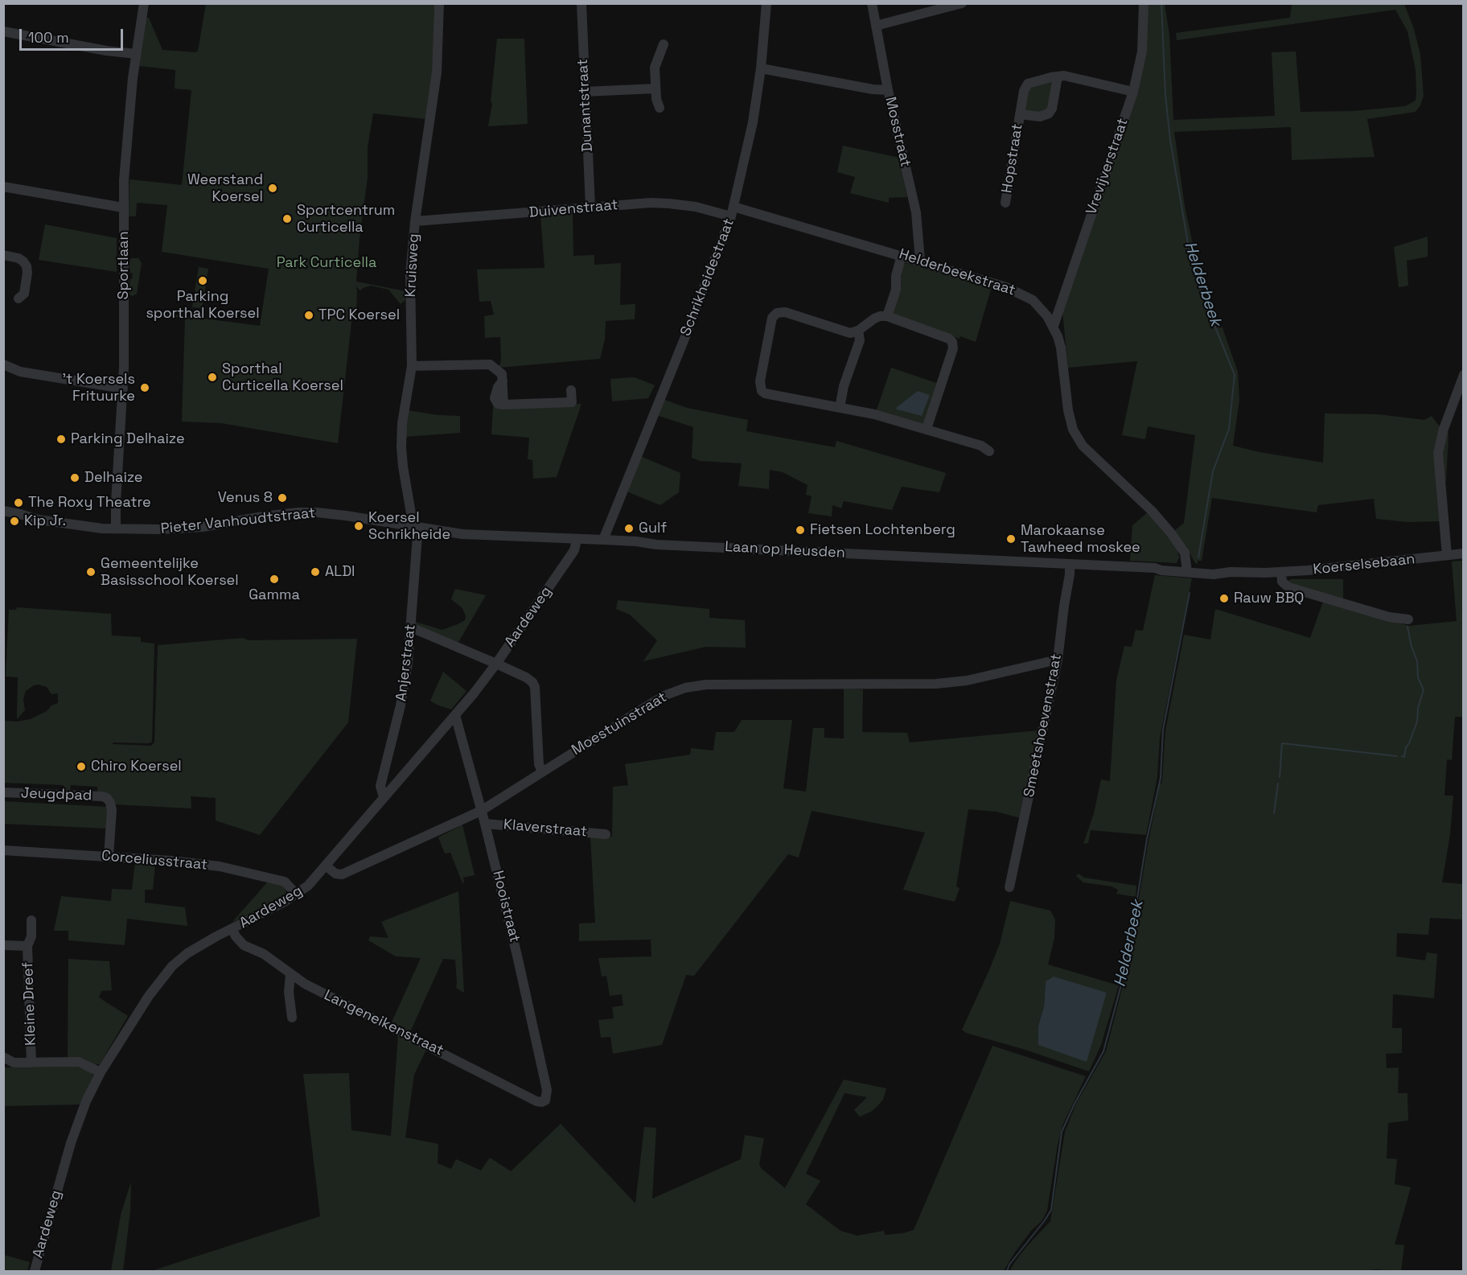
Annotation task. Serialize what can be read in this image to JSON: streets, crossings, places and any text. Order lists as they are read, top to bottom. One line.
{"streets":{"street":["Dunantstraat","Mosstraat","Hopstraat","Vrevijverstraat","Duivenstraat","Sportlaan","Kruisweg","Helderbeekstraat","Schrikheidestraat","Pieter Vanhoudtstraat","Laan op Heusden","Koerselsebaan","Aardeweg","Anjerstraat","Moestuinstraat","Smeetshoevenstraat","Jeugdpad","Klaverstraat","Corceliusstraat","Hooistraat","Kleine Dreef","Langeneikenstraat"]},"crossings":[["Dunantstraat","Duivenstraat"],["Mosstraat","Helderbeekstraat"],["Hopstraat","Vrevijverstraat"],["Vrevijverstraat","Helderbeekstraat"],["Duivenstraat","Kruisweg"],["Duivenstraat","Schrikheidestraat"],["Sportlaan","Pieter Vanhoudtstraat"],["Kruisweg","Pieter Vanhoudtstraat"],["Kruisweg","Laan op Heusden"],["Kruisweg","Anjerstraat"],["Helderbeekstraat","Schrikheidestraat"],["Helderbeekstraat","Laan op Heusden"],["Helderbeekstraat","Koerselsebaan"],["Schrikheidestraat","Laan op Heusden"],["Pieter Vanhoudtstraat","Laan op Heusden"],["Pieter Vanhoudtstraat","Anjerstraat"],["Laan op Heusden","Koerselsebaan"],["Laan op Heusden","Aardeweg"],["Laan op Heusden","Anjerstraat"],["Laan op Heusden","Smeetshoevenstraat"],["Aardeweg","Anjerstraat"],["Aardeweg","Moestuinstraat"],["Aardeweg","Corceliusstraat"],["Aardeweg","Hooistraat"],["Aardeweg","Langeneikenstraat"],["Moestuinstraat","Smeetshoevenstraat"],["Moestuinstraat","Hooistraat"],["Jeugdpad","Corceliusstraat"],["Klaverstraat","Hooistraat"],["Hooistraat","Langeneikenstraat"]],"water":["Helderbeek"],"parks":["Park Curticella"],"places":["Weerstand Koersel","Sportcentrum Curticella","Parking sporthal Koersel","TPC Koersel","Sporthal Curticella Koersel","'t Koersels Frituurke","Parking Delhaize","Delhaize","Venus 8","The Roxy Theatre","Kip Jr.","Koersel Schrikheide","Gulf","Fietsen Lochtenberg","Marokaanse Tawheed moskee","Gemeentelijke Basisschool Koersel","ALDI","Gamma","Rauw BBQ","Chiro Koersel"],"scale_bar":"100 m"}
